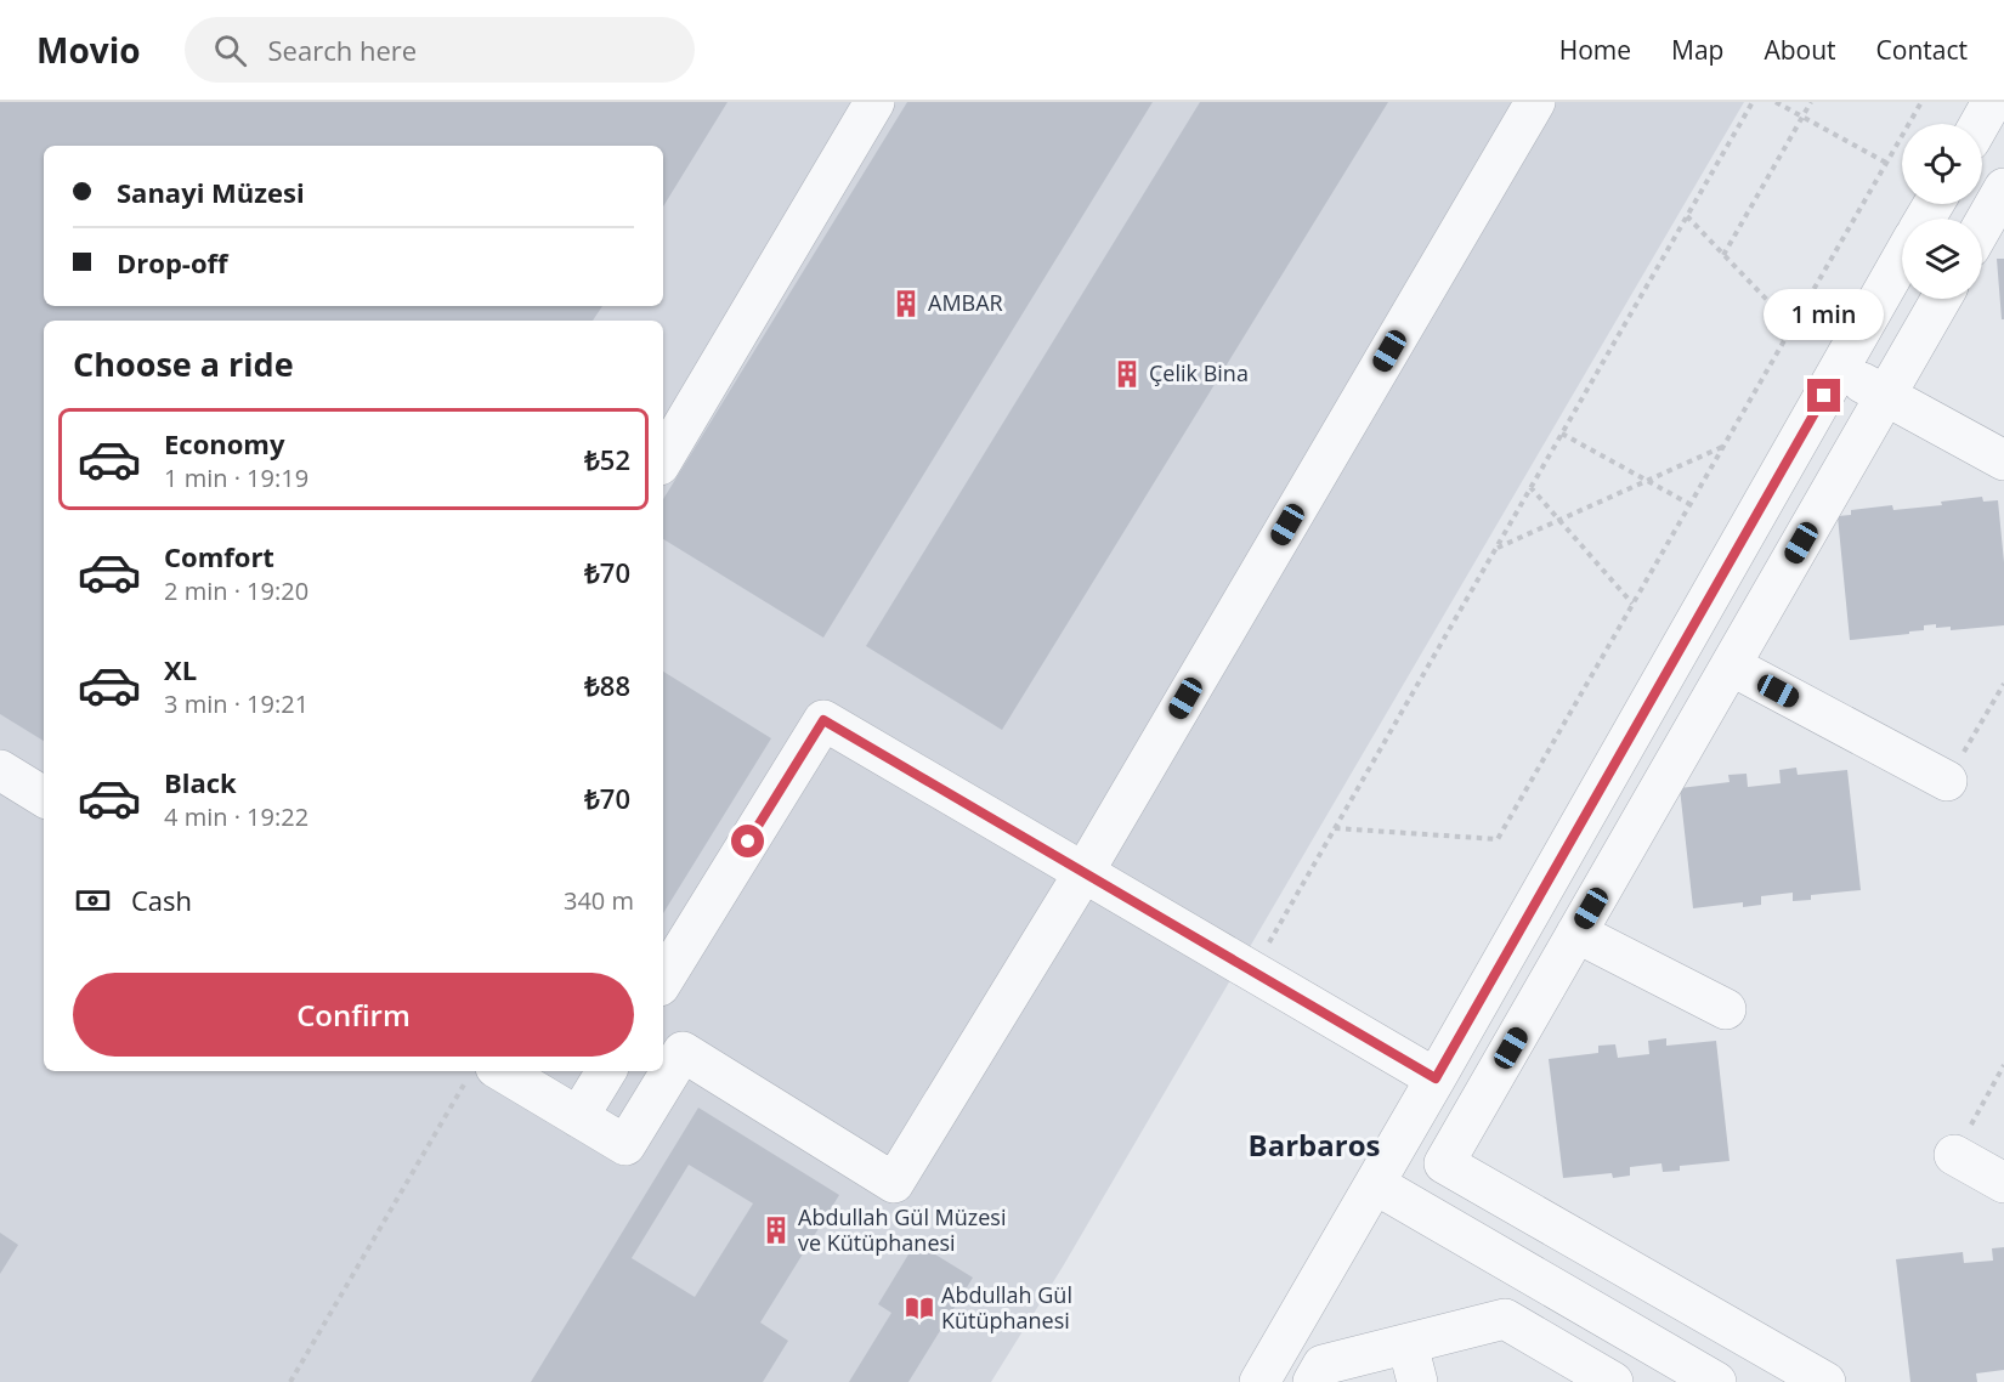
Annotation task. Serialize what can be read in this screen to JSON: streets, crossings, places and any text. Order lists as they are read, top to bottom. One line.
{"districts":["Barbaros"],"places":{"building":["AMBAR","Çelik Bina","Abdullah Gül Müzesi ve Kütüphanesi"],"library":["Abdullah Gül Kütüphanesi"]},"page":{"header":"Movio","search":"Search here","nav":["Home","Map","About","Contact"],"banner":["Sanayi Müzesi","Drop-off"],"bubble":"1 min","heading":"Choose a ride","list":[{"name":"Economy","note":"1 min · 19:19","value":"₺52"},{"name":"Comfort","note":"2 min · 19:20","value":"₺70"},{"name":"XL","note":"3 min · 19:21","value":"₺88"},{"name":"Black","note":"4 min · 19:22","value":"₺70"}],"pay":["Cash","340 m"],"buttons":"Confirm"}}
